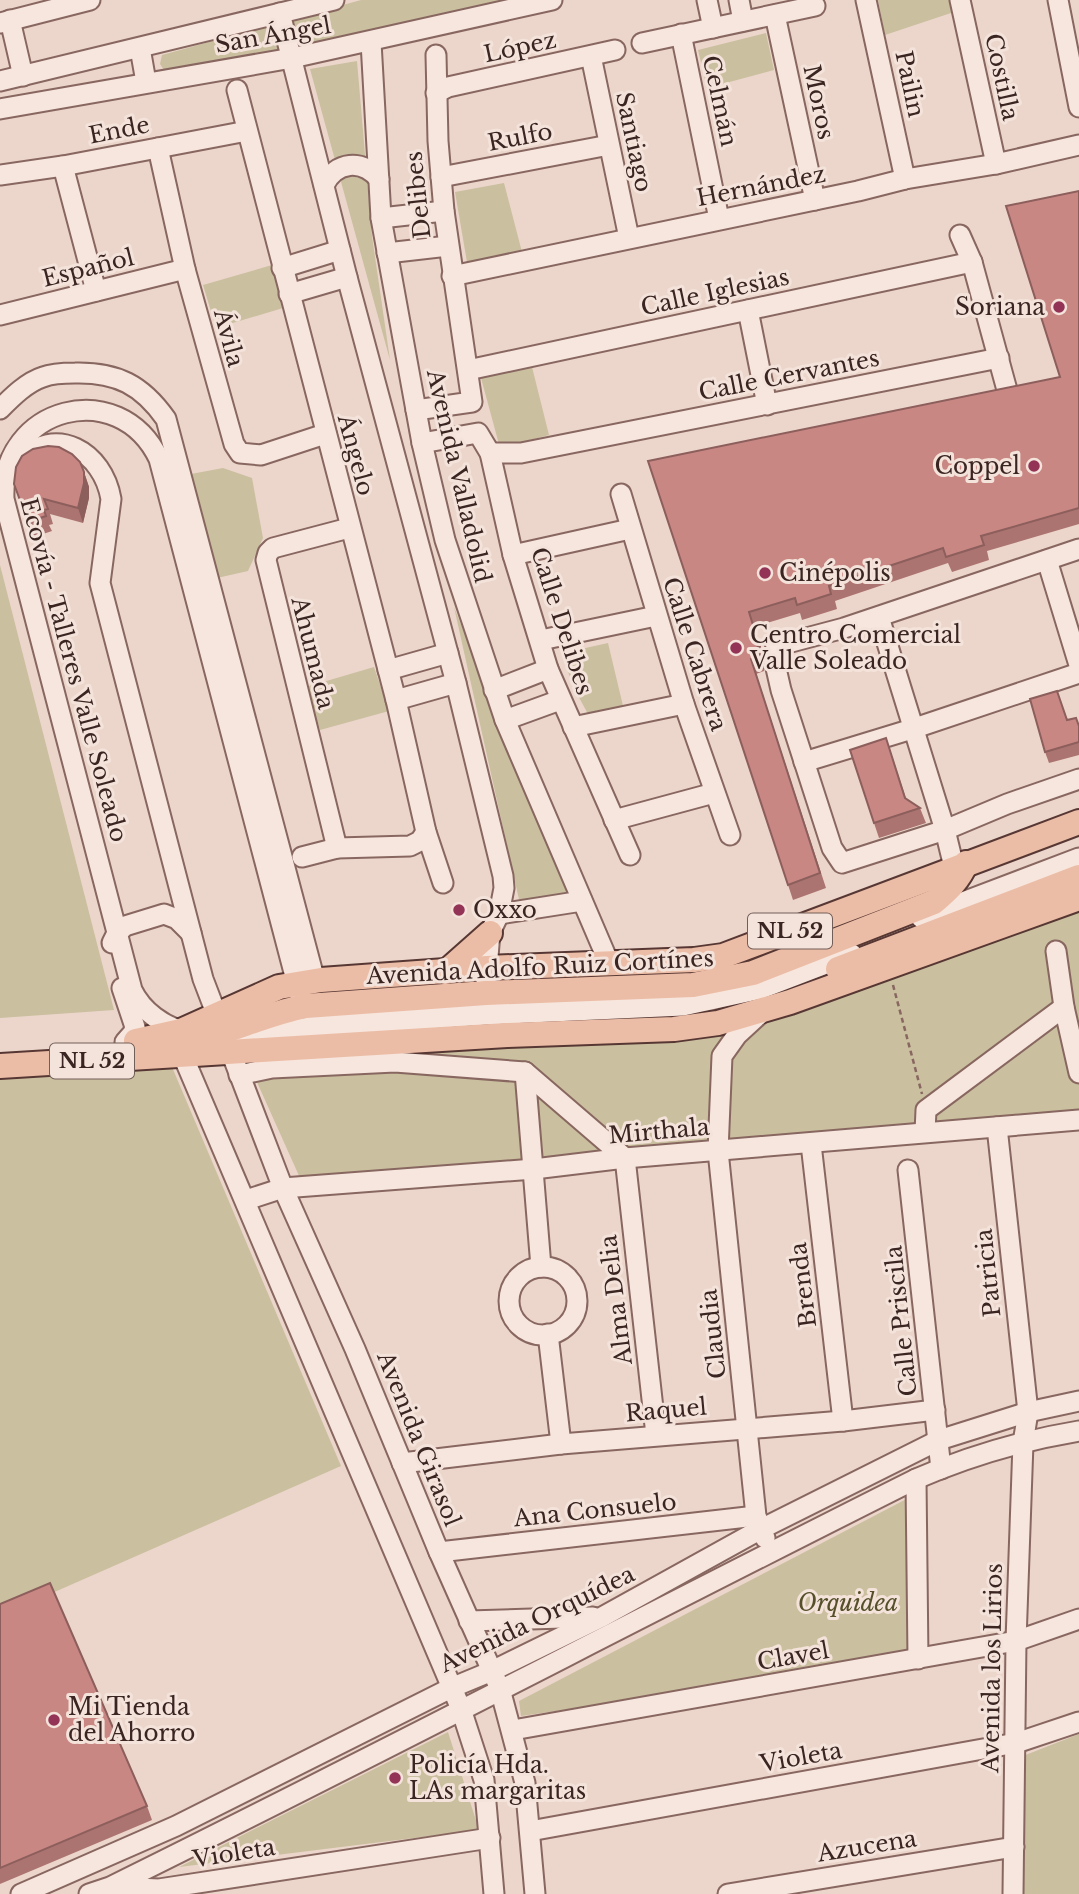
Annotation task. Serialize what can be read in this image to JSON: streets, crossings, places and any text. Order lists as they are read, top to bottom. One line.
{"streets":{"main road":["NL 52","Avenida Adolfo Ruiz Cortínes"],"street":["San Ángel","López","Costilla","Pailin","Celmán","Moros","Ende","Rulfo","Santiago","Hernández","Delibes","Español","Calle Iglesias","Ávila","Calle Cervantes","Ángelo","Avenida Valladolid","Calle Delibes","Ahumada","Calle Cabrera","Ecovía - Talleres Valle Soleado","Mirthala","Patricia","Brenda","Alma Delia","Calle Priscila","Claudia","Raquel","Avenida Girasol","Ana Consuelo","Avenida Orquídea","Clavel","Avenida los Lirios","Violeta","Azucena"]},"crossings":[["San Ángel","Avenida Valladolid"],["López","Santiago"],["López","Delibes"],["Costilla","Hernández"],["Pailin","Hernández"],["Celmán","Hernández"],["Moros","Hernández"],["Ende","Ávila"],["Ende","Ángelo"],["Rulfo","Santiago"],["Rulfo","Delibes"],["Santiago","Hernández"],["Hernández","Delibes"],["Delibes","Calle Iglesias"],["Español","Ávila"],["Ávila","Ángelo"],["Calle Cervantes","Calle Delibes"],["Ángelo","Ahumada"],["Avenida Valladolid","Calle Delibes"],["Avenida Valladolid","Avenida Adolfo Ruiz Cortínes"],["Ecovía - Talleres Valle Soleado","Avenida Adolfo Ruiz Cortínes"],["Ecovía - Talleres Valle Soleado","Avenida Girasol"],["Avenida Adolfo Ruiz Cortínes","Claudia"],["Avenida Adolfo Ruiz Cortínes","Avenida Girasol"],["Mirthala","Patricia"],["Mirthala","Brenda"],["Mirthala","Alma Delia"],["Mirthala","Claudia"],["Mirthala","Avenida Girasol"],["Patricia","Avenida Orquídea"],["Patricia","Avenida los Lirios"],["Brenda","Raquel"],["Alma Delia","Raquel"],["Calle Priscila","Raquel"],["Calle Priscila","Avenida Orquídea"],["Claudia","Raquel"],["Claudia","Ana Consuelo"],["Claudia","Avenida Orquídea"],["Raquel","Avenida Girasol"],["Avenida Girasol","Ana Consuelo"],["Avenida Girasol","Avenida Orquídea"],["Avenida Girasol","Clavel"],["Avenida Girasol","Violeta"],["Ana Consuelo","Avenida Orquídea"],["Avenida Orquídea","Avenida los Lirios"],["Avenida Orquídea","Violeta"],["Clavel","Avenida los Lirios"],["Avenida los Lirios","Violeta"],["Avenida los Lirios","Azucena"]],"parks":["Orquidea"],"places":["Soriana","Coppel","Cinépolis","Centro Comercial Valle Soleado","Oxxo","Mi Tienda del Ahorro","Policía Hda. LAs margaritas"]}
